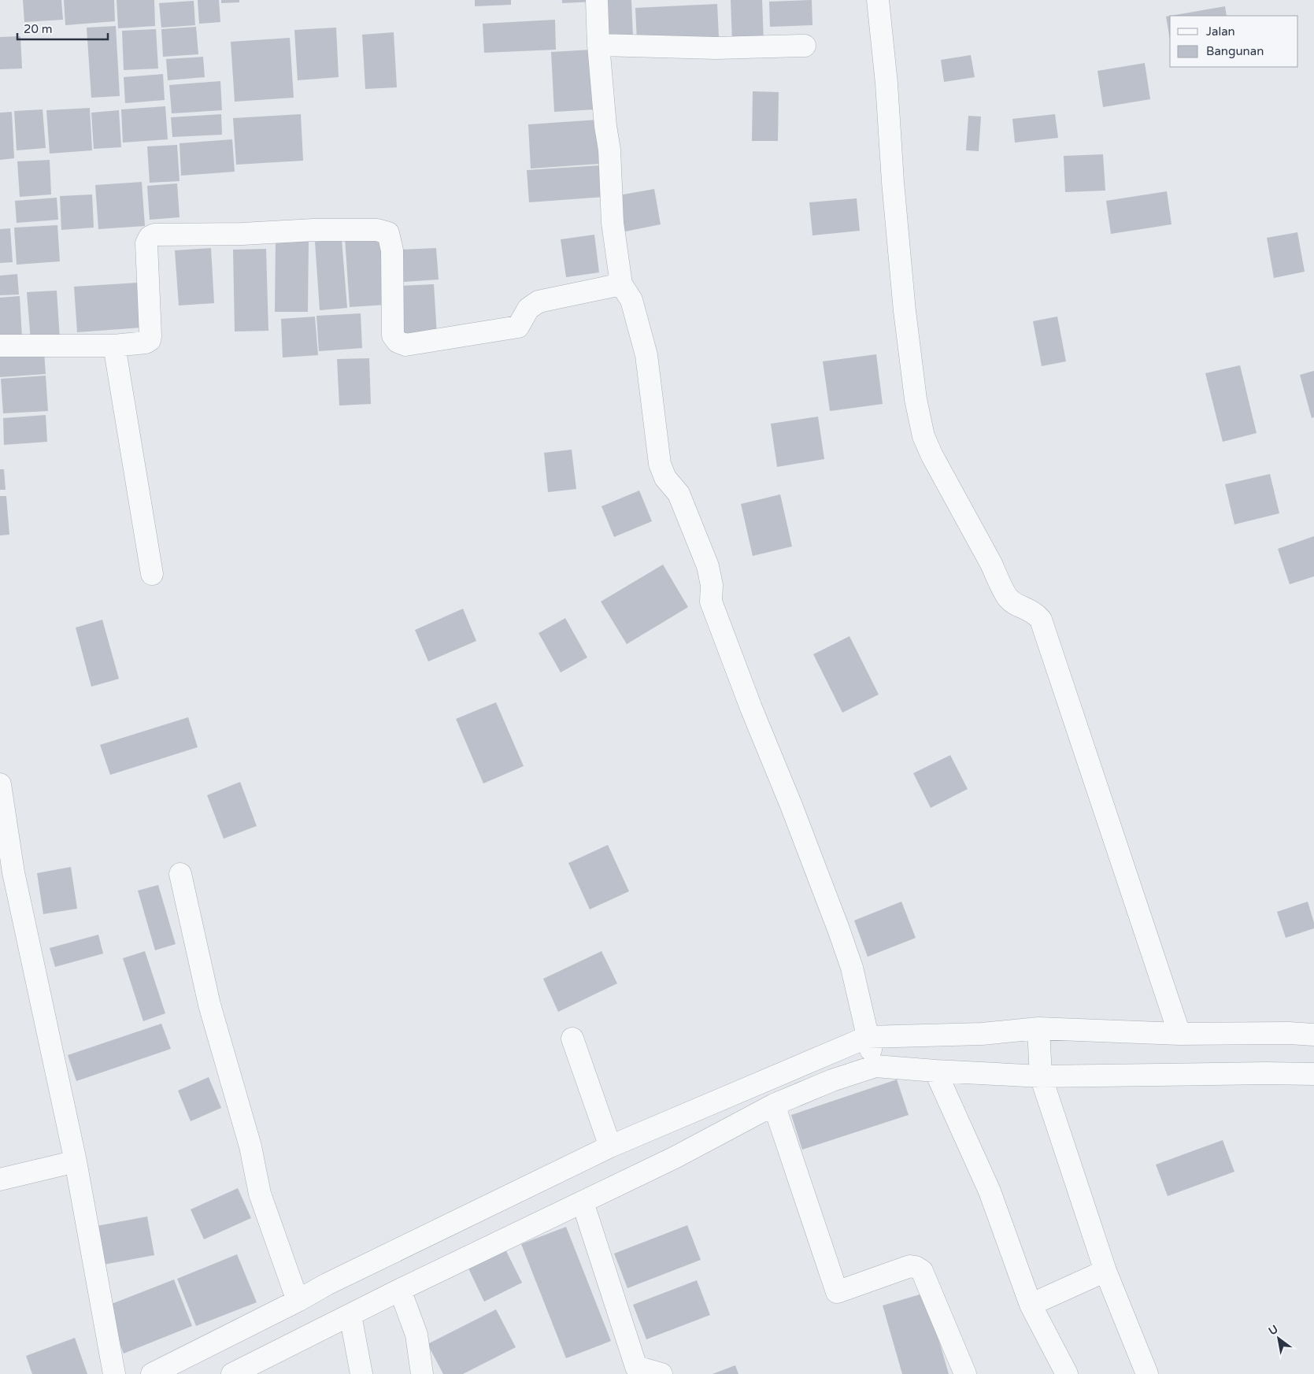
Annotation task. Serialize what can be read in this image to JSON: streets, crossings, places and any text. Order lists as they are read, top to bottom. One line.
{"legend":["Jalan","Bangunan"],"scale_bar":"20 m","north":"top left"}
